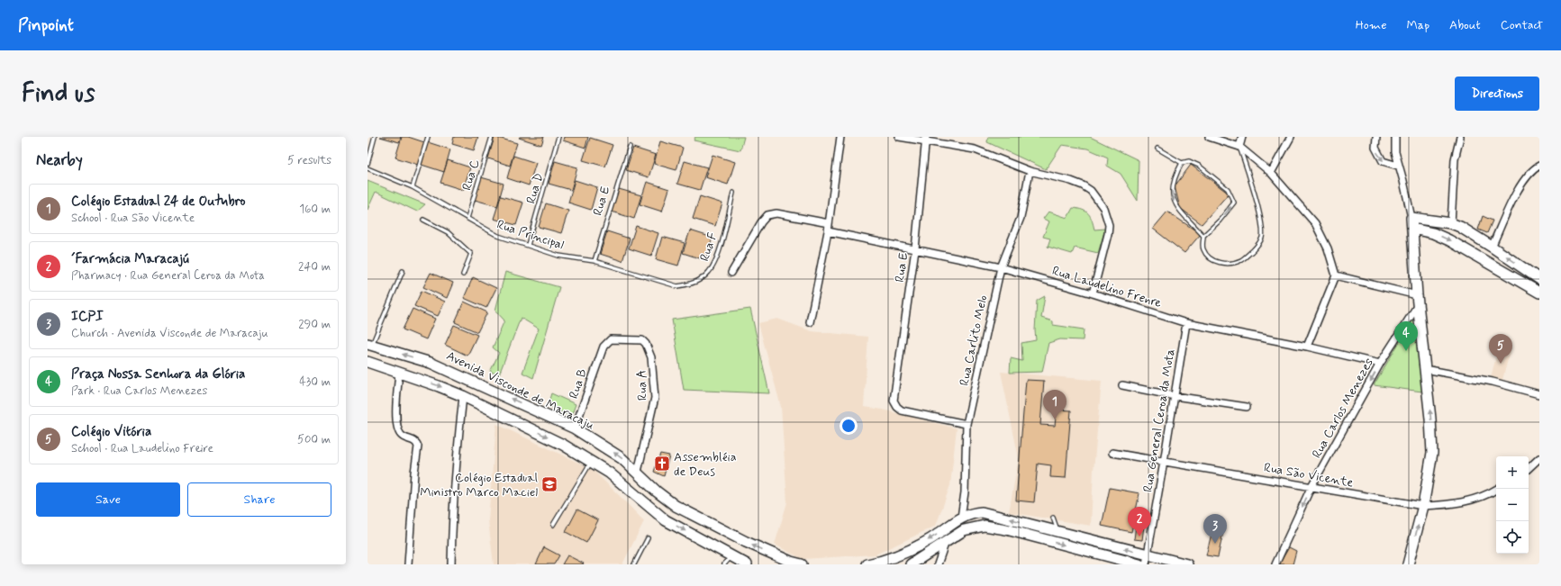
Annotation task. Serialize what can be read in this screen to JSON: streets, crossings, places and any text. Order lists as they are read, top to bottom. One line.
{"streets":{"main road":["Avenida Visconde de Maracaju"],"street":["Rua E","Rua Laudelino Frenre","Rua Carlito Melo","Rua B","Rua A","Rua Carlos Menezes","Rua General Ceroa da Mota","Rua São Vicente"],"lane":["Rua C","Rua D","Rua Principal","Rua F"]},"crossings":[["Rua C","Rua Principal"],["Rua D","Rua Principal"],["Rua E","Rua Principal"],["Rua E","Rua Laudelino Frenre"],["Rua E","Rua Carlito Melo"],["Rua Principal","Rua F"],["Rua Laudelino Frenre","Rua Carlito Melo"],["Rua Laudelino Frenre","Rua Carlos Menezes"],["Rua Laudelino Frenre","Rua General Ceroa da Mota"],["Rua B","Rua A"],["Rua B","Avenida Visconde de Maracaju"],["Rua A","Avenida Visconde de Maracaju"],["Rua Carlos Menezes","Rua São Vicente"],["Rua General Ceroa da Mota","Rua São Vicente"]],"one_way":["Rua Carlos Menezes"],"places":{"church":["Assembléia de Deus"],"school or university":["Colégio Estadual Ministro Marco Maciel"]},"page":{"header":"Pinpoint","nav":["Home","Map","About","Contact"],"buttons":["Directions",["Save","Share"]],"title":"Find us","heading":["Nearby","5 results"],"list":[{"mark":"1","name":"Colégio Estadual 24 de Outubro","note":"School · Rua São Vicente","value":"160 m"},{"mark":"2","name":"´Farmácia Maracajú","note":"Pharmacy · Rua General Ceroa da Mota","value":"240 m"},{"mark":"3","name":"ICPI","note":"Church · Avenida Visconde de Maracaju","value":"290 m"},{"mark":"4","name":"Praça Nossa Senhora da Glória","note":"Park · Rua Carlos Menezes","value":"430 m"},{"mark":"5","name":"Colégio Vitória","note":"School · Rua Laudelino Freire","value":"500 m"}],"pins":["4","5","1","2","3"],"map_buttons":["+","−"]}}
